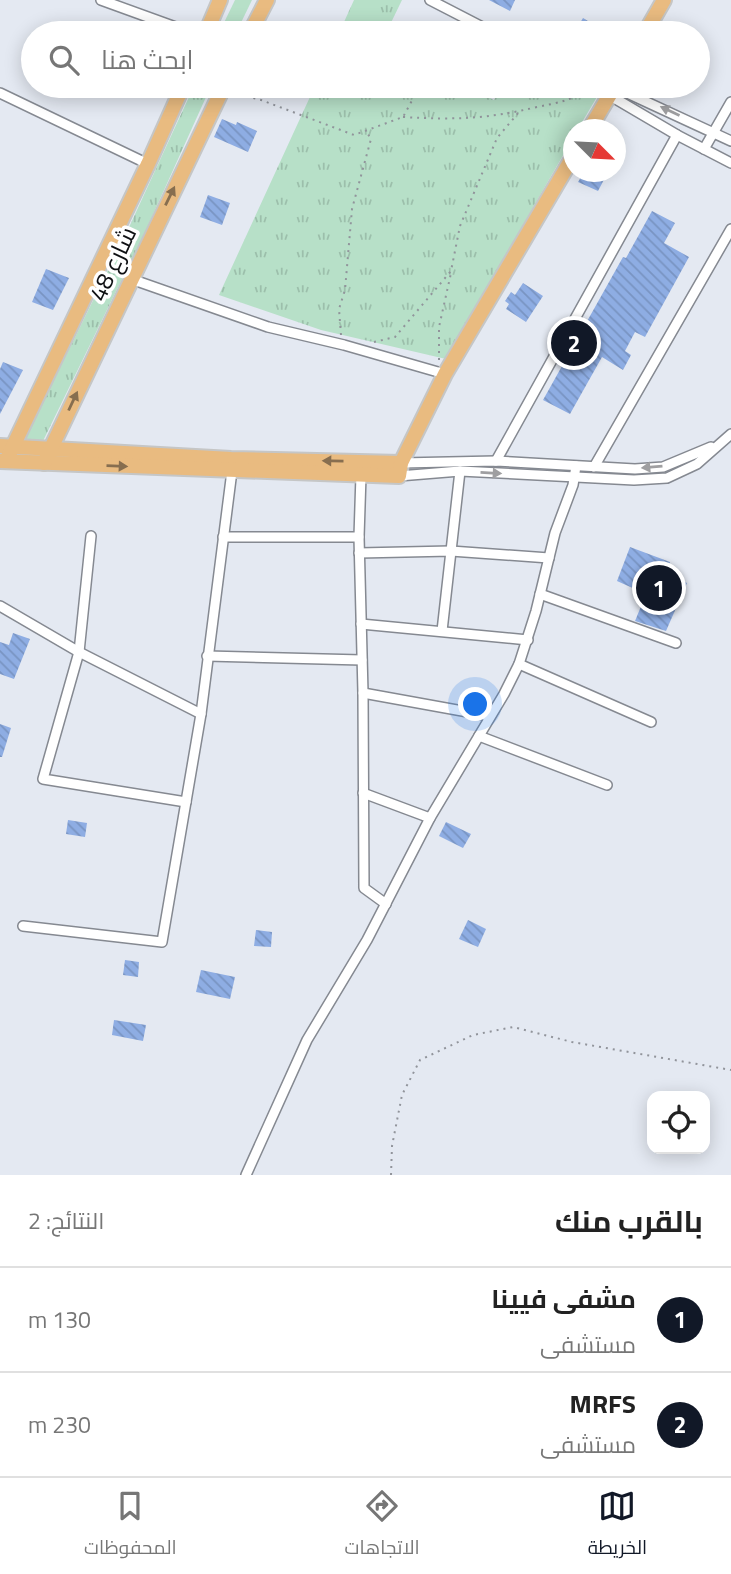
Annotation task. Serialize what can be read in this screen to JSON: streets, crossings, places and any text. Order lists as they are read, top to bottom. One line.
{"streets":{"main road":["48 شارع"]},"north":"bottom right","page":{"search":"ابحث هنا","pins":["2","1"],"heading":["بالقرب منك","النتائج: 2"],"list":[{"mark":"1","name":"مشفى فيينا","note":"مستشفى","value":"130 m"},{"mark":"2","name":"MRFS","note":"مستشفى","value":"230 m"}],"nav":["الخريطة","الاتجاهات","المحفوظات"]}}
